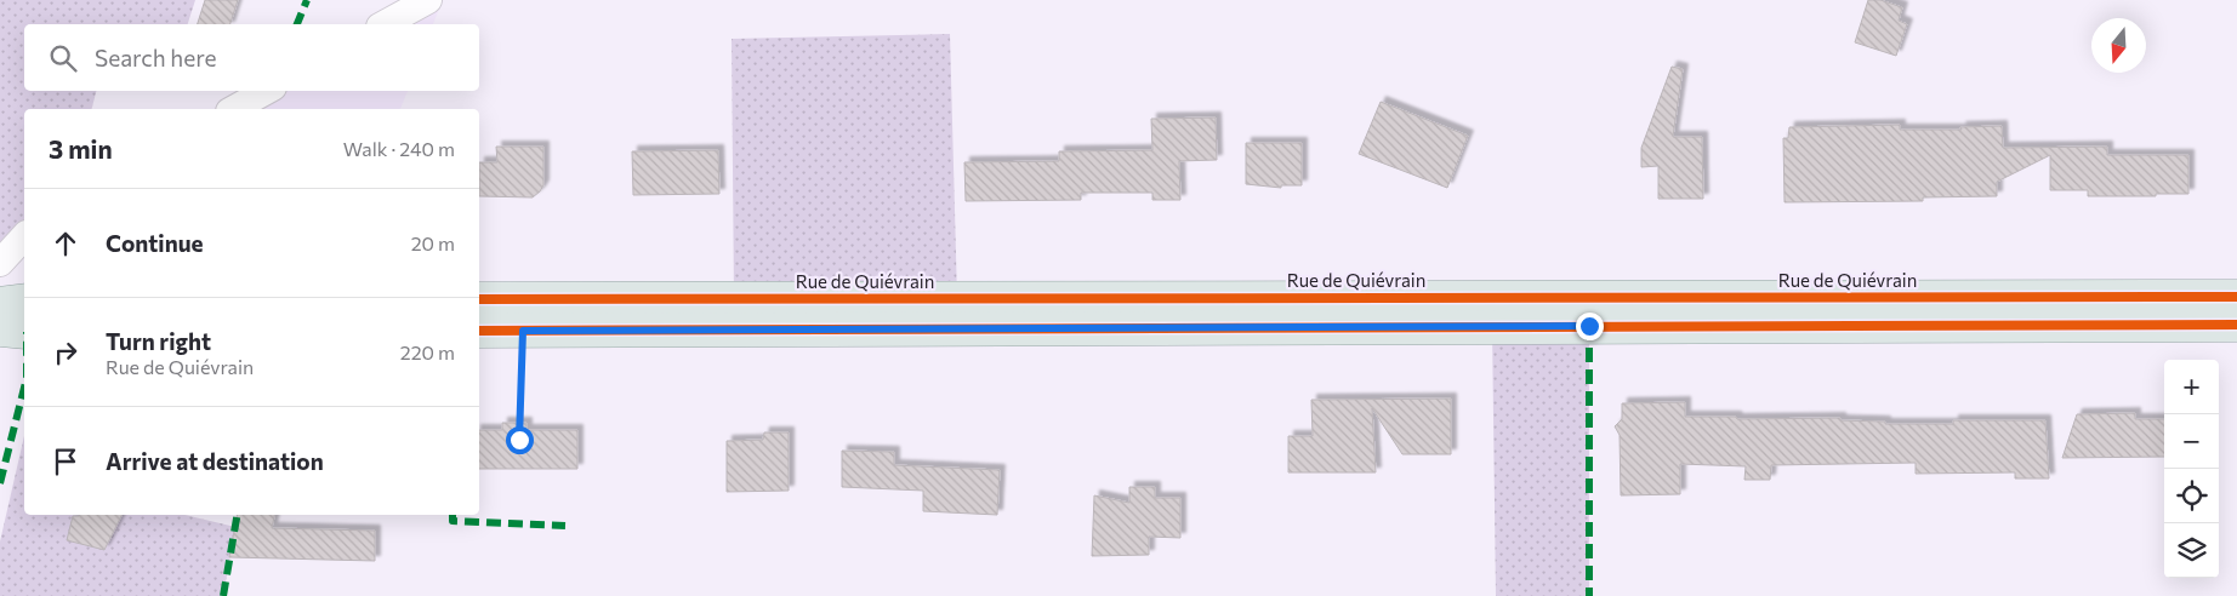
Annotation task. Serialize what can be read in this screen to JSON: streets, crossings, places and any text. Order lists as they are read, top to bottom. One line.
{"streets":{"main road":["Rue de Quiévrain"]},"north":"bottom","page":{"search":"Search here","heading":["3 min","Walk · 240 m"],"list":[["Continue","20 m"],["Turn right","Rue de Quiévrain","220 m"],"Arrive at destination"],"map_buttons":["+","−"]}}
